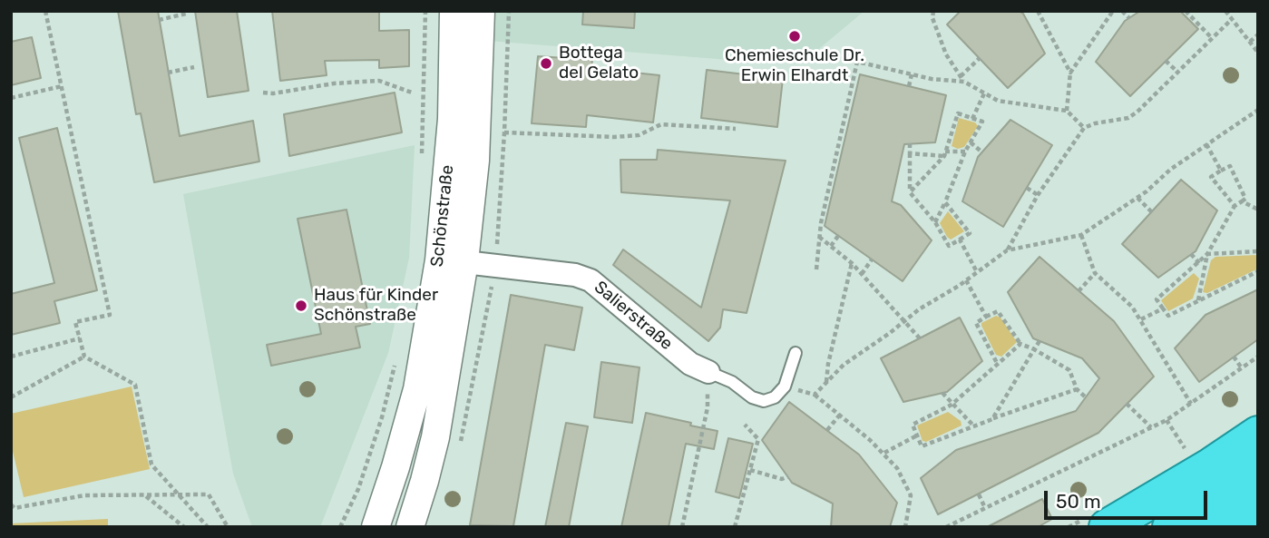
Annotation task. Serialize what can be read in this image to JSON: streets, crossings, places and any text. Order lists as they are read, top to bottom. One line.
{"streets":{"street":["Schönstraße","Salierstraße"]},"crossings":[["Schönstraße","Salierstraße"]],"places":["Chemieschule Dr. Erwin Elhardt","Bottega del Gelato","Haus für Kinder Schönstraße"],"scale_bar":"50 m"}
